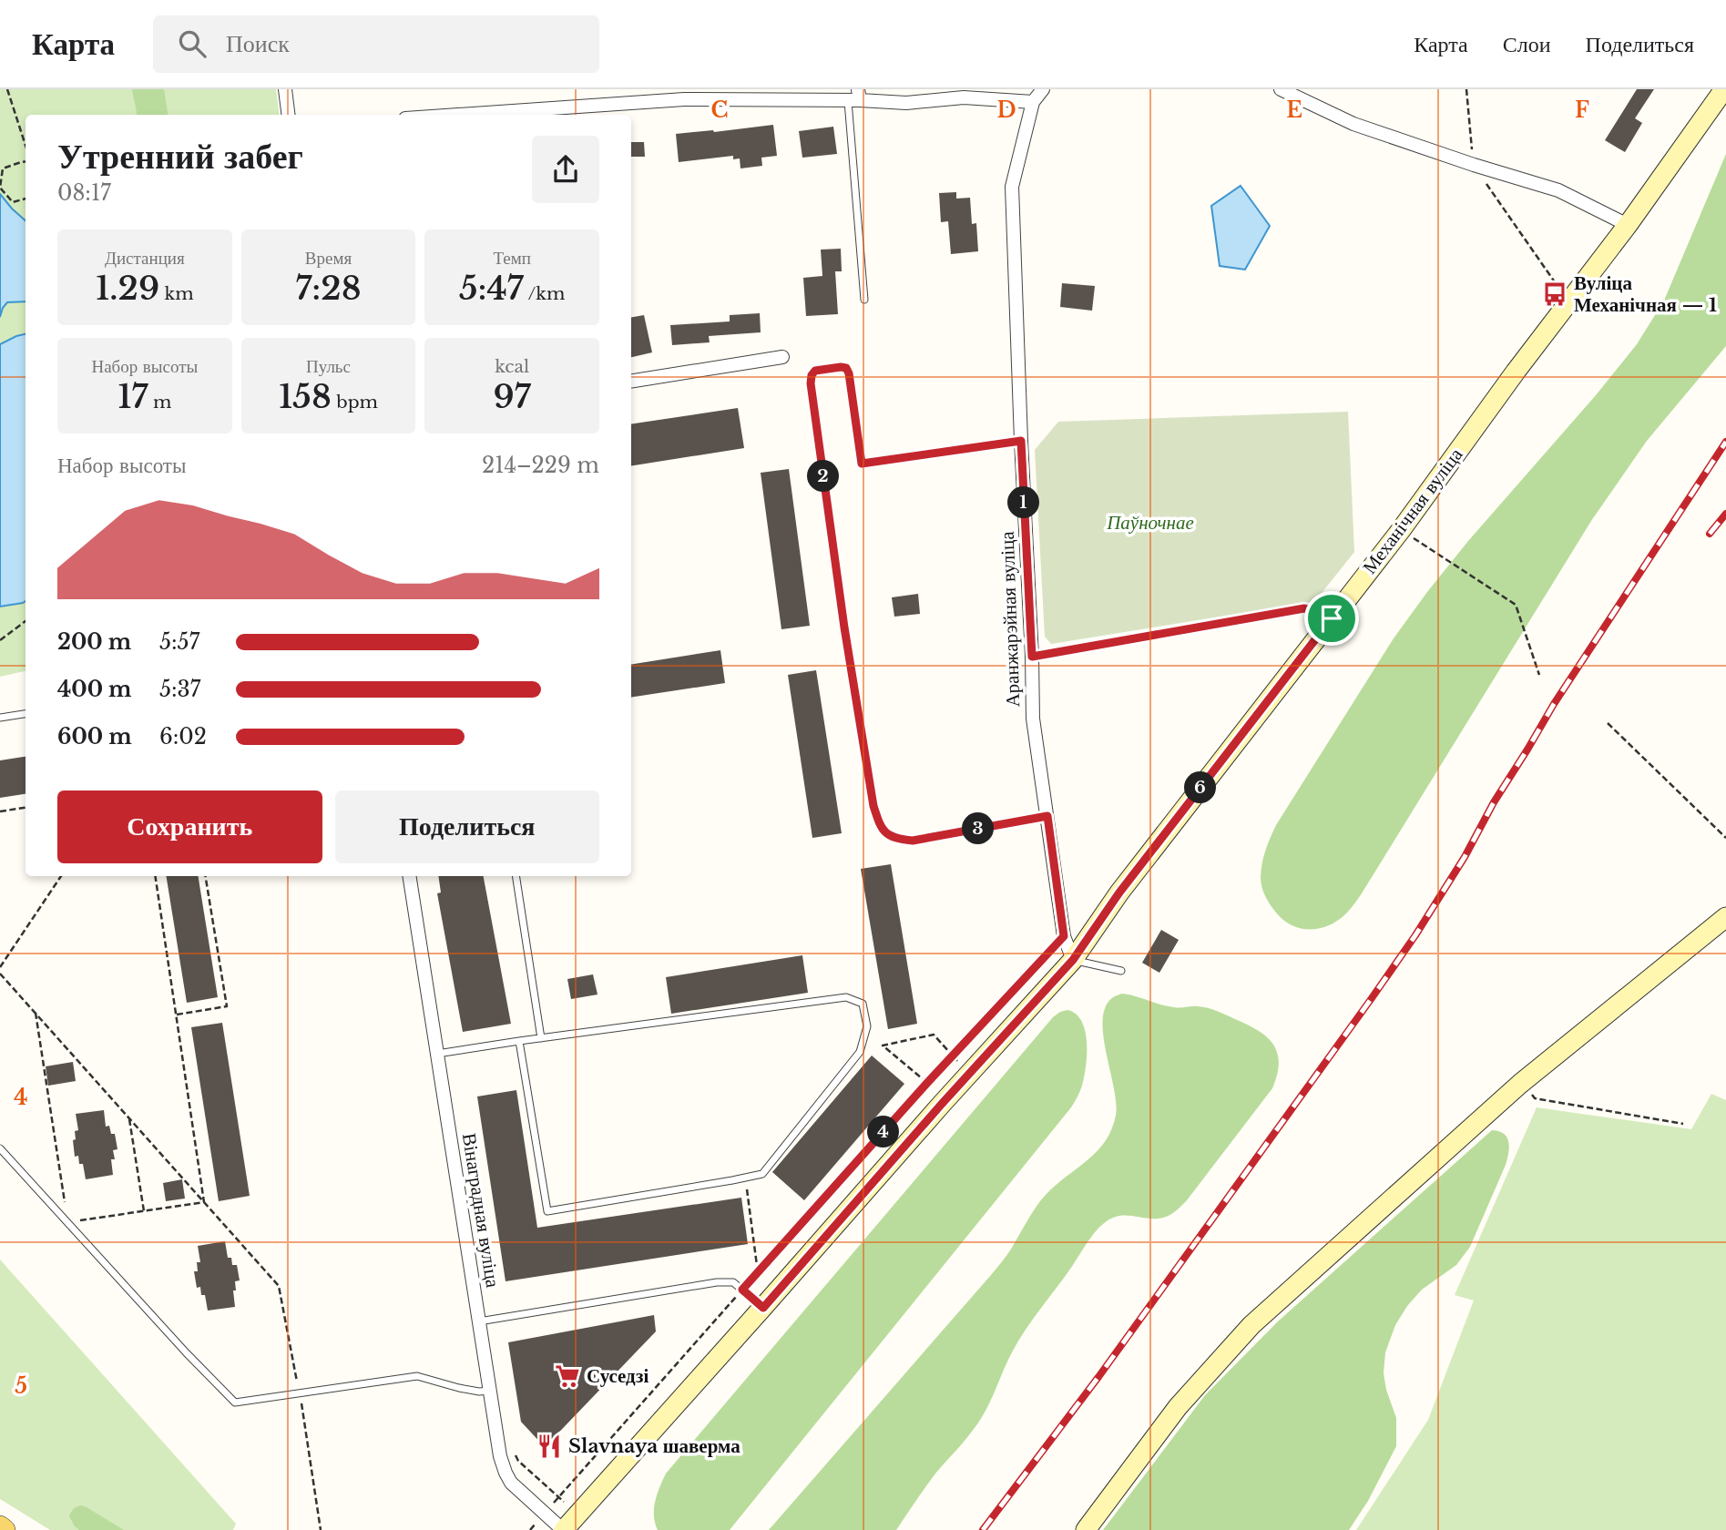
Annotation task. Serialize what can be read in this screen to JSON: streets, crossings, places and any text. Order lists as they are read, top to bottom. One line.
{"streets":{"street":["Механічная вуліца","Аранжарэйная вуліца","Вінаградная вуліца"]},"crossings":[["Механічная вуліца","Аранжарэйная вуліца"],["Механічная вуліца","Вінаградная вуліца"]],"parks":["Паўночнае"],"places":{"bus stop":["Вуліца Механічная — 1"],"supermarket":["Суседзі"],"restaurant":["Slavnaya шаверма"]},"page":{"header":"Карта","search":"Поиск","nav":["Карта","Слои","Поделиться"],"heading":["Утренний забег","08:17"],"stats":[["Дистанция","1.29 km"],["Время","7:28"],["Темп","5:47 /km"],["Набор высоты","17 m"],["Пульс","158 bpm"],["kcal","97"]],"chart":["Набор высоты","214–229 m"],"pins":["2","1","6","3","4"],"list":[{"name":"200 m","note":"5:57"},{"name":"400 m","note":"5:37"},{"name":"600 m","note":"6:02"}],"buttons":["Сохранить","Поделиться"]},"grid":{"columns":["C","D","E","F"],"rows":["4","5"]}}
